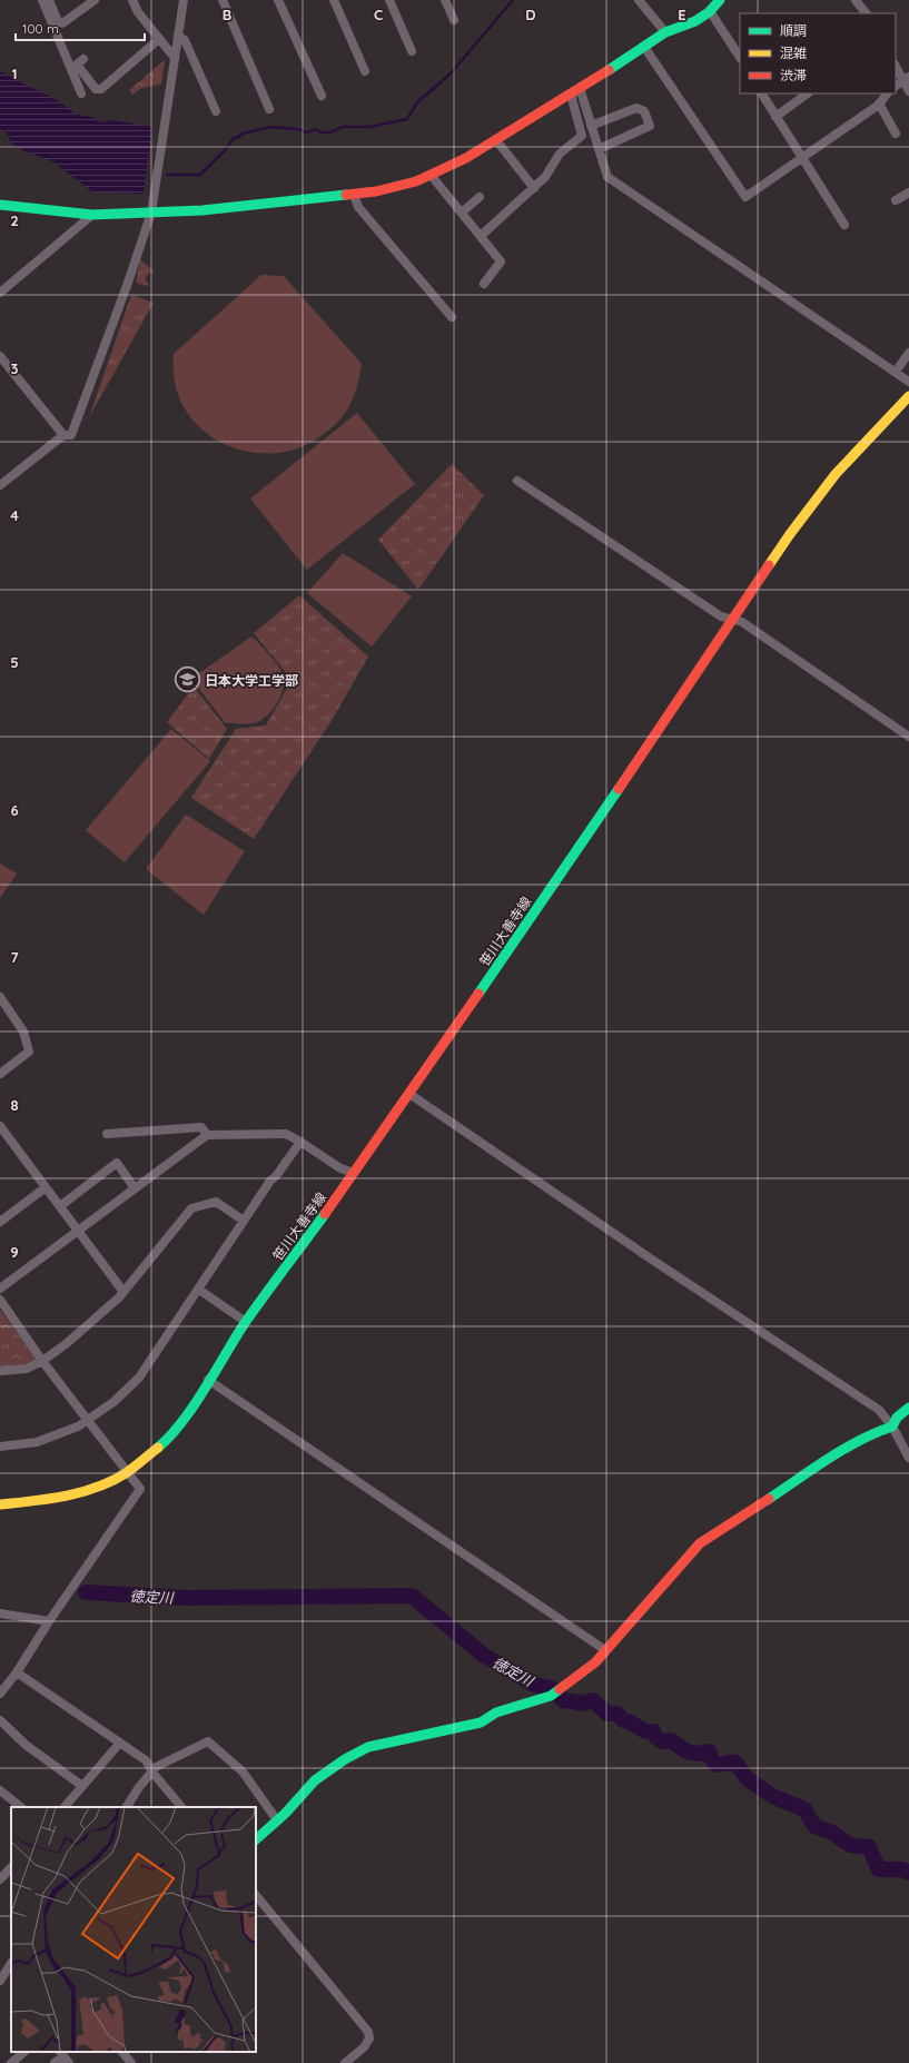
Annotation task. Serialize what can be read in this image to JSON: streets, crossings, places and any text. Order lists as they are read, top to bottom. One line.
{"streets":{"street":["笹川大善寺線"]},"water":["徳定川"],"places":{"school or university":["日本大学工学部"]},"legend":["順調","混雑","渋滞"],"scale_bar":"100 m","grid":{"columns":["B","C","D","E"],"rows":["1","2","3","4","5","6","7","8","9"]}}
